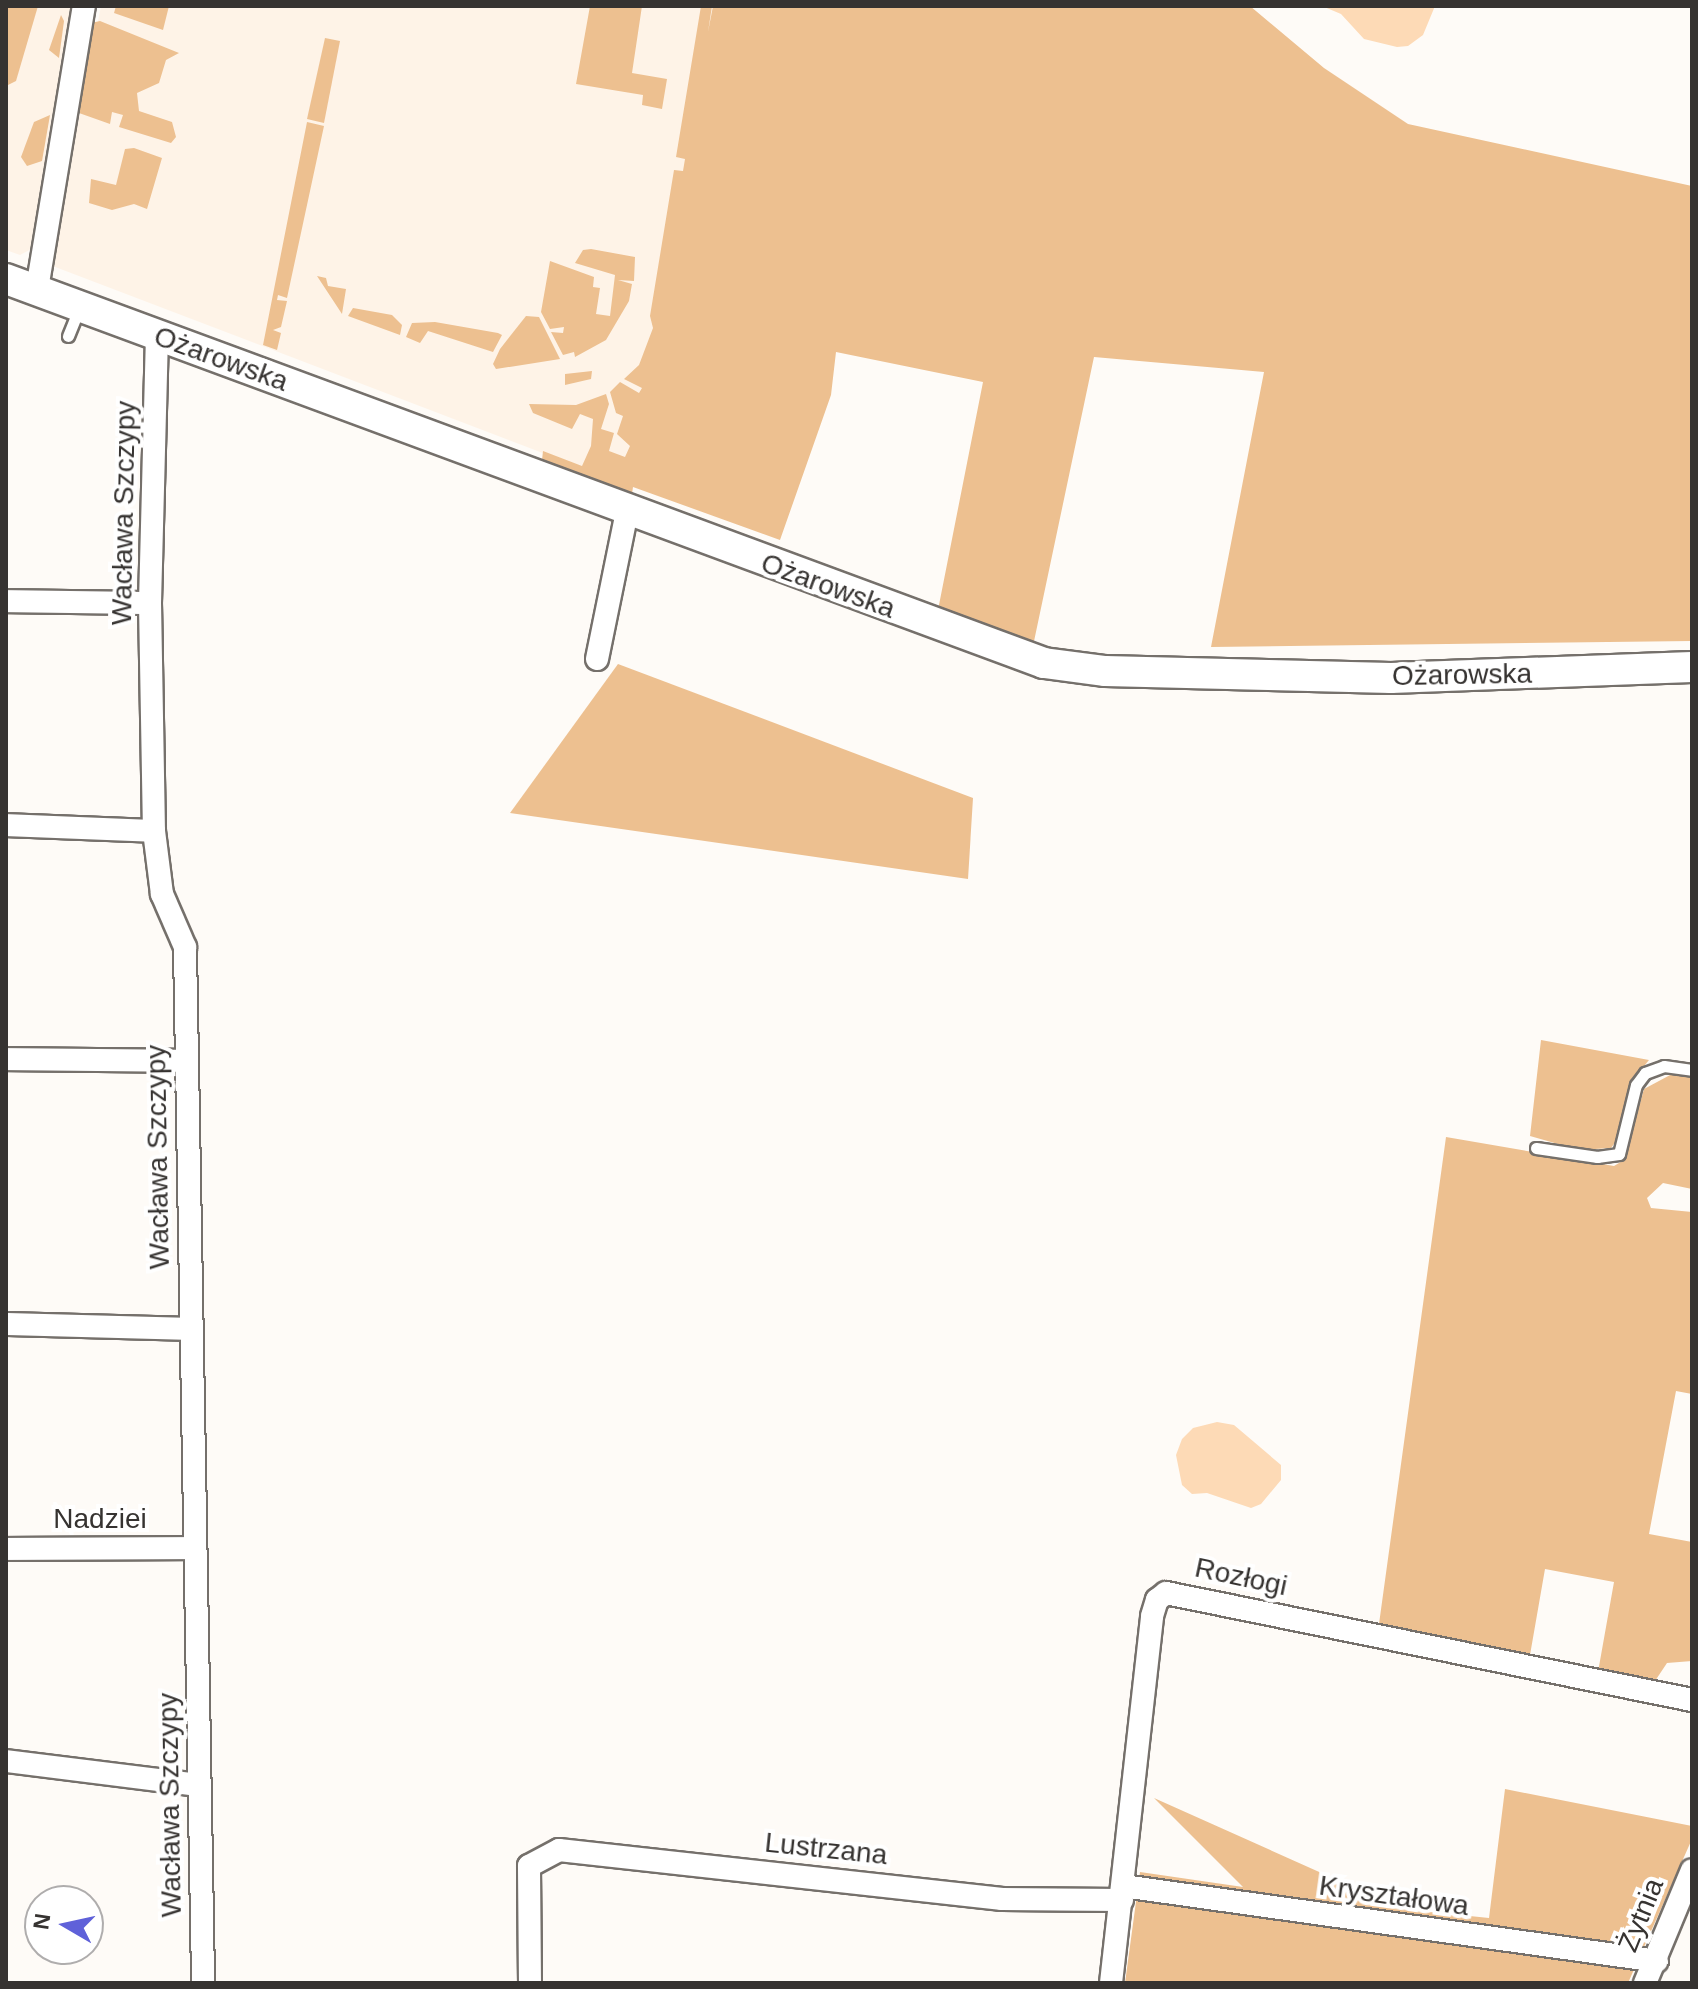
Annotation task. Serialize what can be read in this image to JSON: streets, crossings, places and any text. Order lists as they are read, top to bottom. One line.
{"streets":{"main road":["Ożarowska"],"street":["Wacława Szczypy","Nadziei","Rozłogi","Lustrzana","Kryształowa","Żytnia"]},"crossings":[["Ożarowska","Wacława Szczypy"],["Wacława Szczypy","Nadziei"],["Rozłogi","Lustrzana"],["Rozłogi","Kryształowa"],["Lustrzana","Kryształowa"],["Kryształowa","Żytnia"]],"north":"left"}
